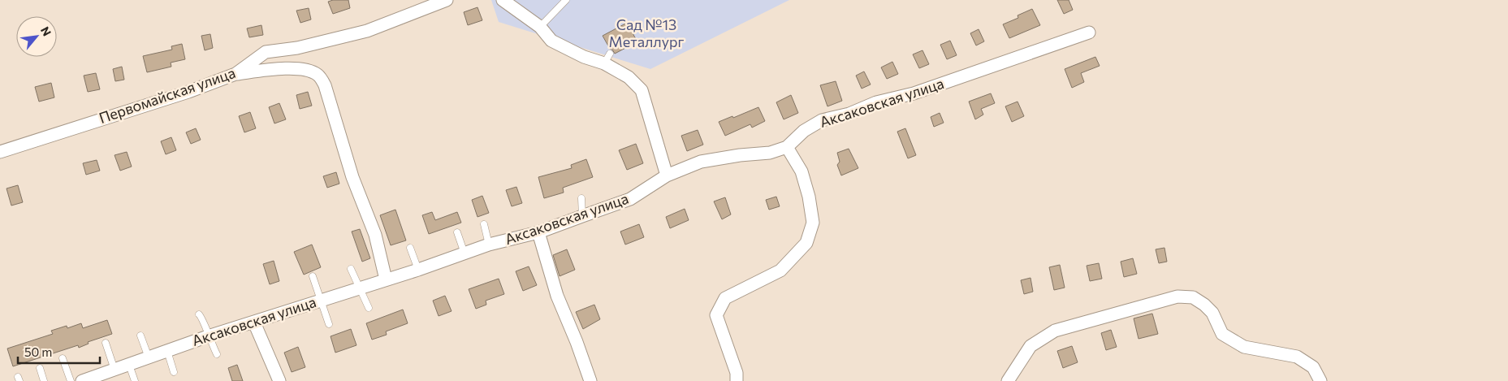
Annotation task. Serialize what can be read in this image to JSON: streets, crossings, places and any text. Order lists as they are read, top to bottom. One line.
{"streets":{"street":["Первомайская улица","Аксаковская улица"]},"parks":["Сад №13 Металлург"],"scale_bar":"50 m","north":"top right"}
